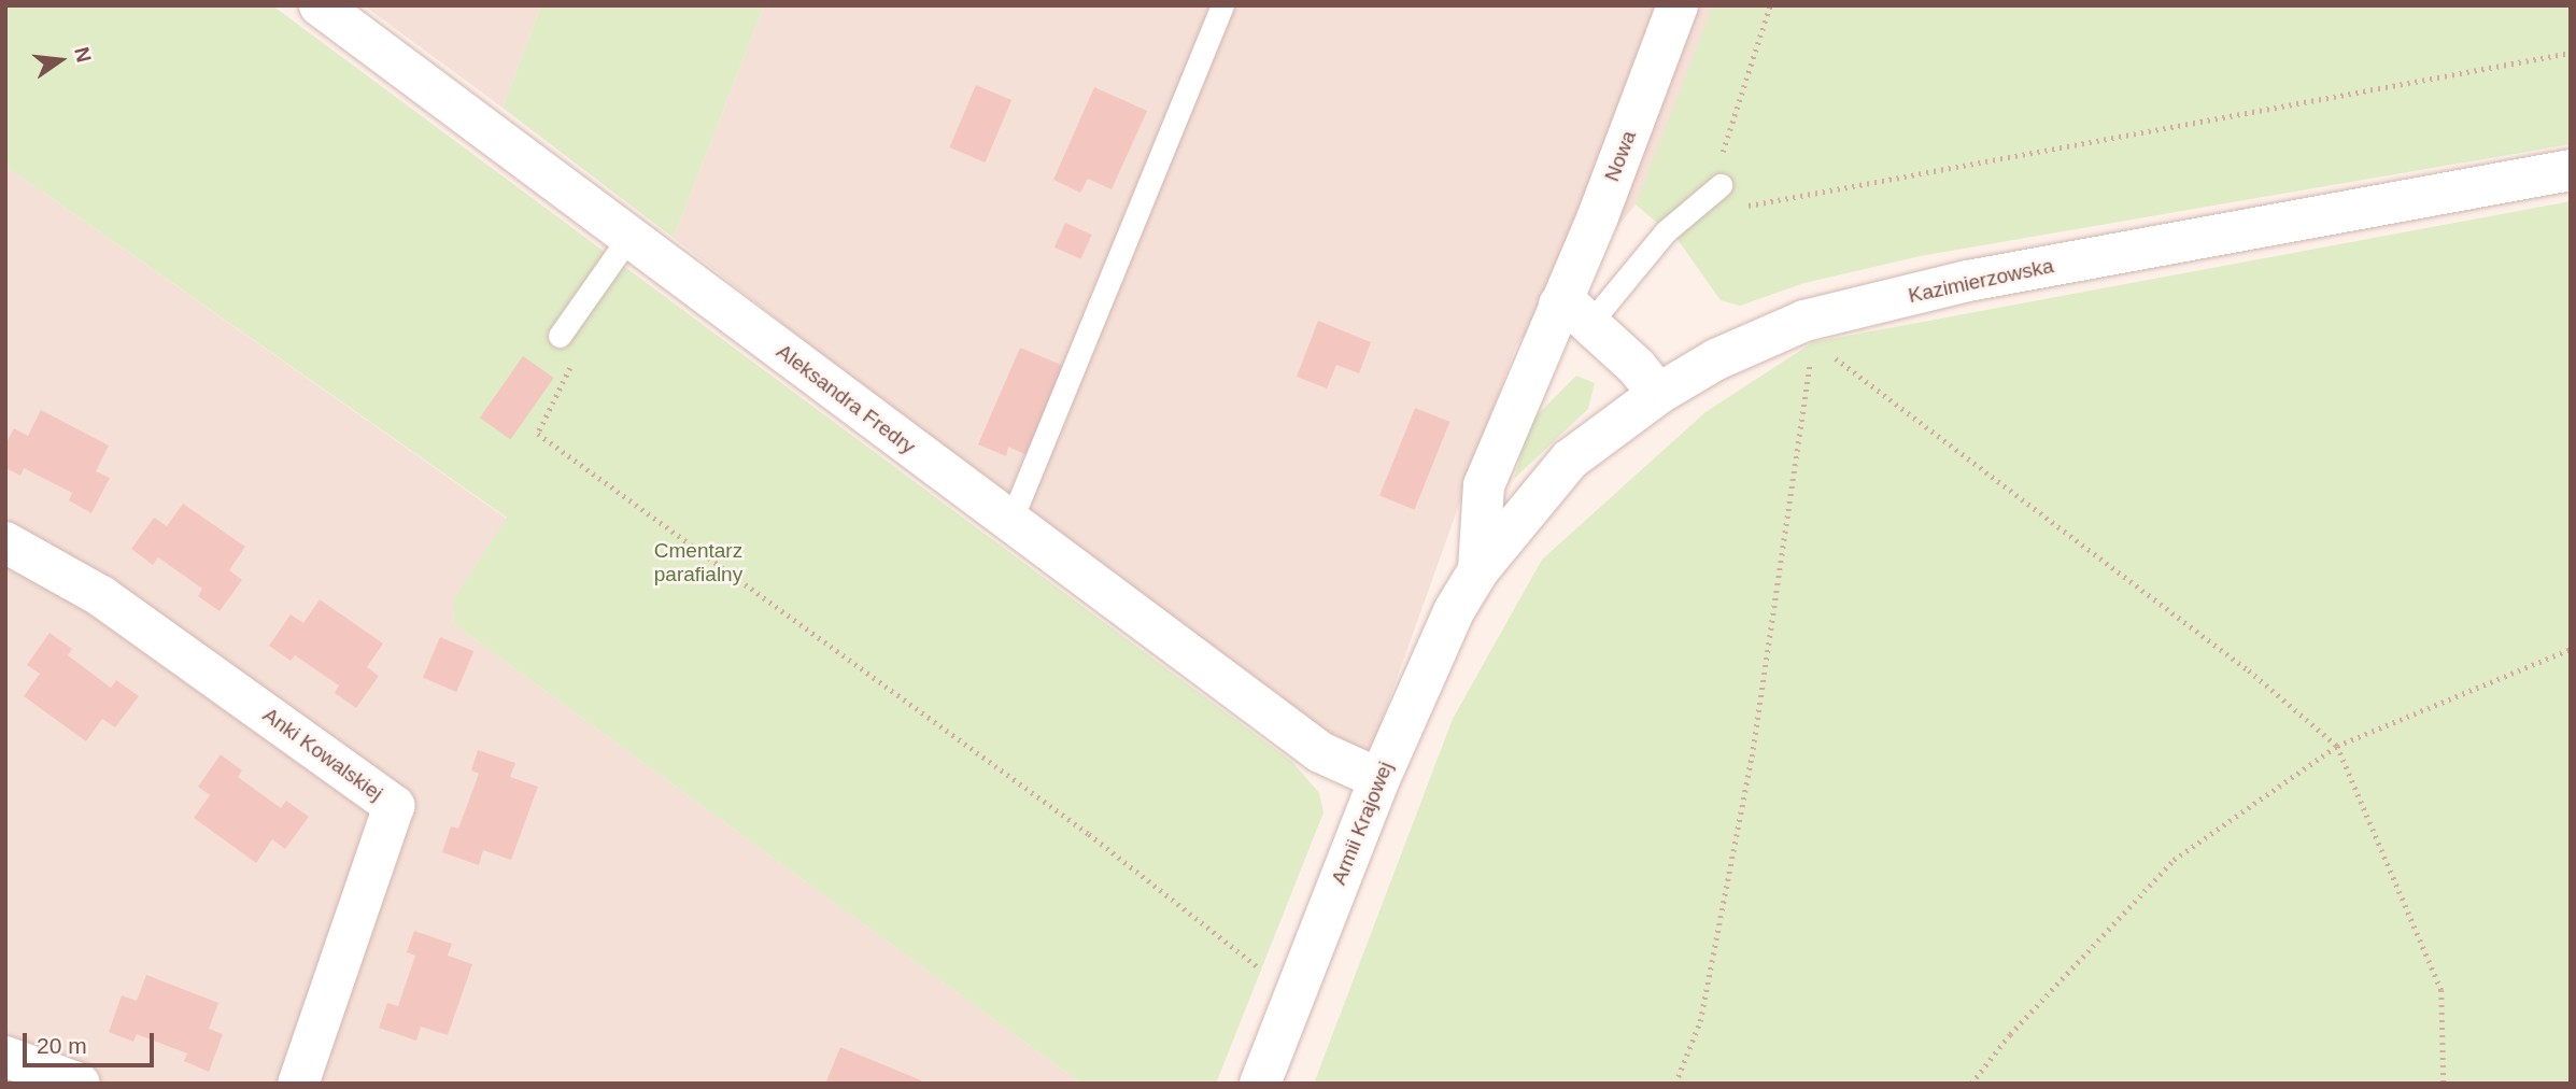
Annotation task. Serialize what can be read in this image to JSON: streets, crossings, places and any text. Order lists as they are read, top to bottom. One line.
{"streets":{"street":["Nowa","Kazimierzowska","Aleksandra Fredry","Anki Kowalskiej","Armii Krajowej"]},"crossings":[["Nowa","Kazimierzowska"],["Nowa","Armii Krajowej"],["Kazimierzowska","Armii Krajowej"],["Aleksandra Fredry","Armii Krajowej"]],"parks":["Cmentarz parafialny"],"scale_bar":"20 m","north":"right"}
